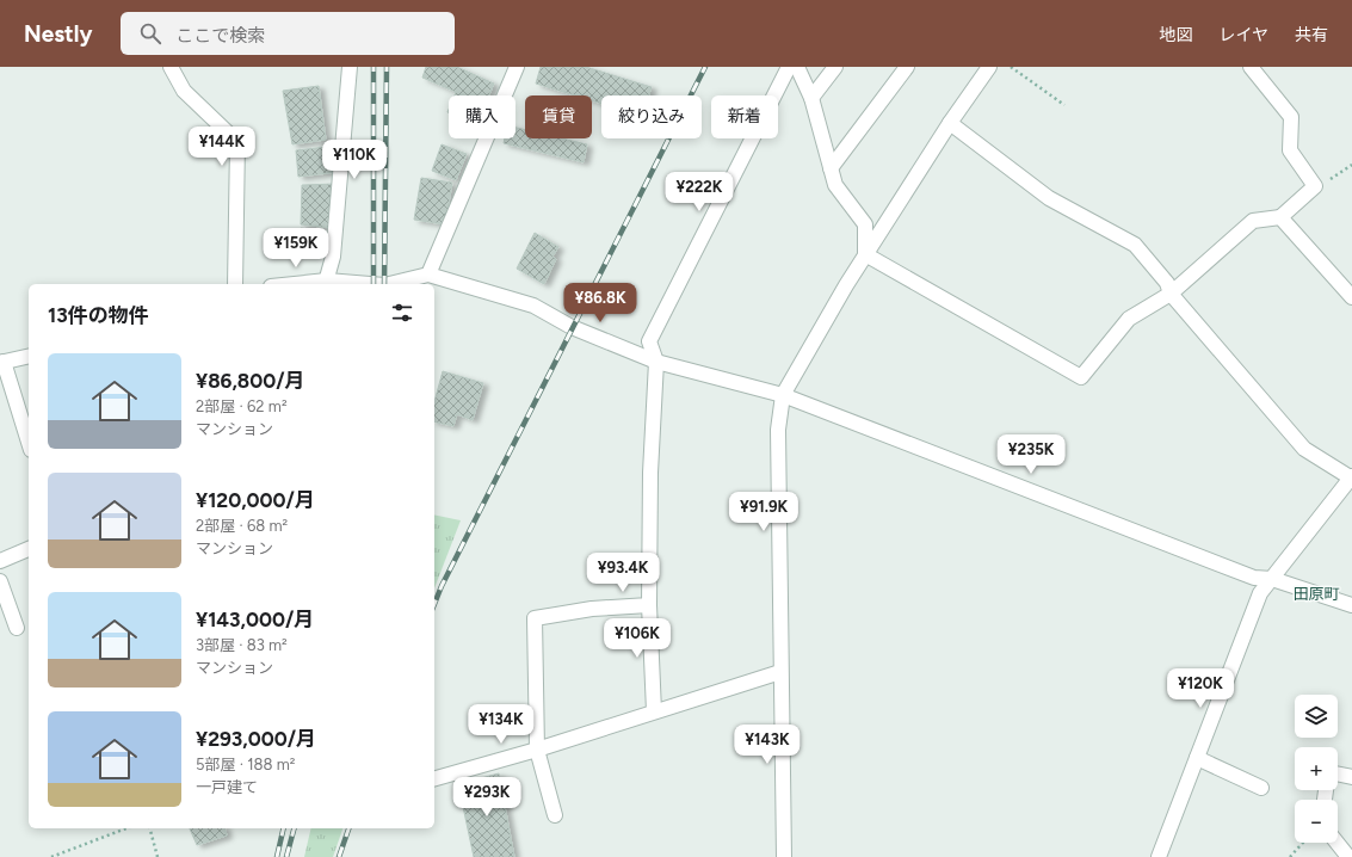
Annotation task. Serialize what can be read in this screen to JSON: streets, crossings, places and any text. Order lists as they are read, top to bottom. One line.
{"districts":["田原町"],"page":{"header":"Nestly","search":"ここで検索","nav":["地図","レイヤ","共有"],"chip":["購入","賃貸","絞り込み","新着"],"price":["¥144K","¥110K","¥222K","¥159K","¥86.8K","¥235K","¥91.9K","¥93.4K","¥106K","¥120K","¥134K","¥143K","¥293K"],"heading":"13件の物件","list":[{"name":"¥86,800/月","note":"2部屋 · 62 m² · マンション"},{"name":"¥120,000/月","note":"2部屋 · 68 m² · マンション"},{"name":"¥143,000/月","note":"3部屋 · 83 m² · マンション"},{"name":"¥293,000/月","note":"5部屋 · 188 m² · 一戸建て"}],"map_buttons":["+","−"]}}
